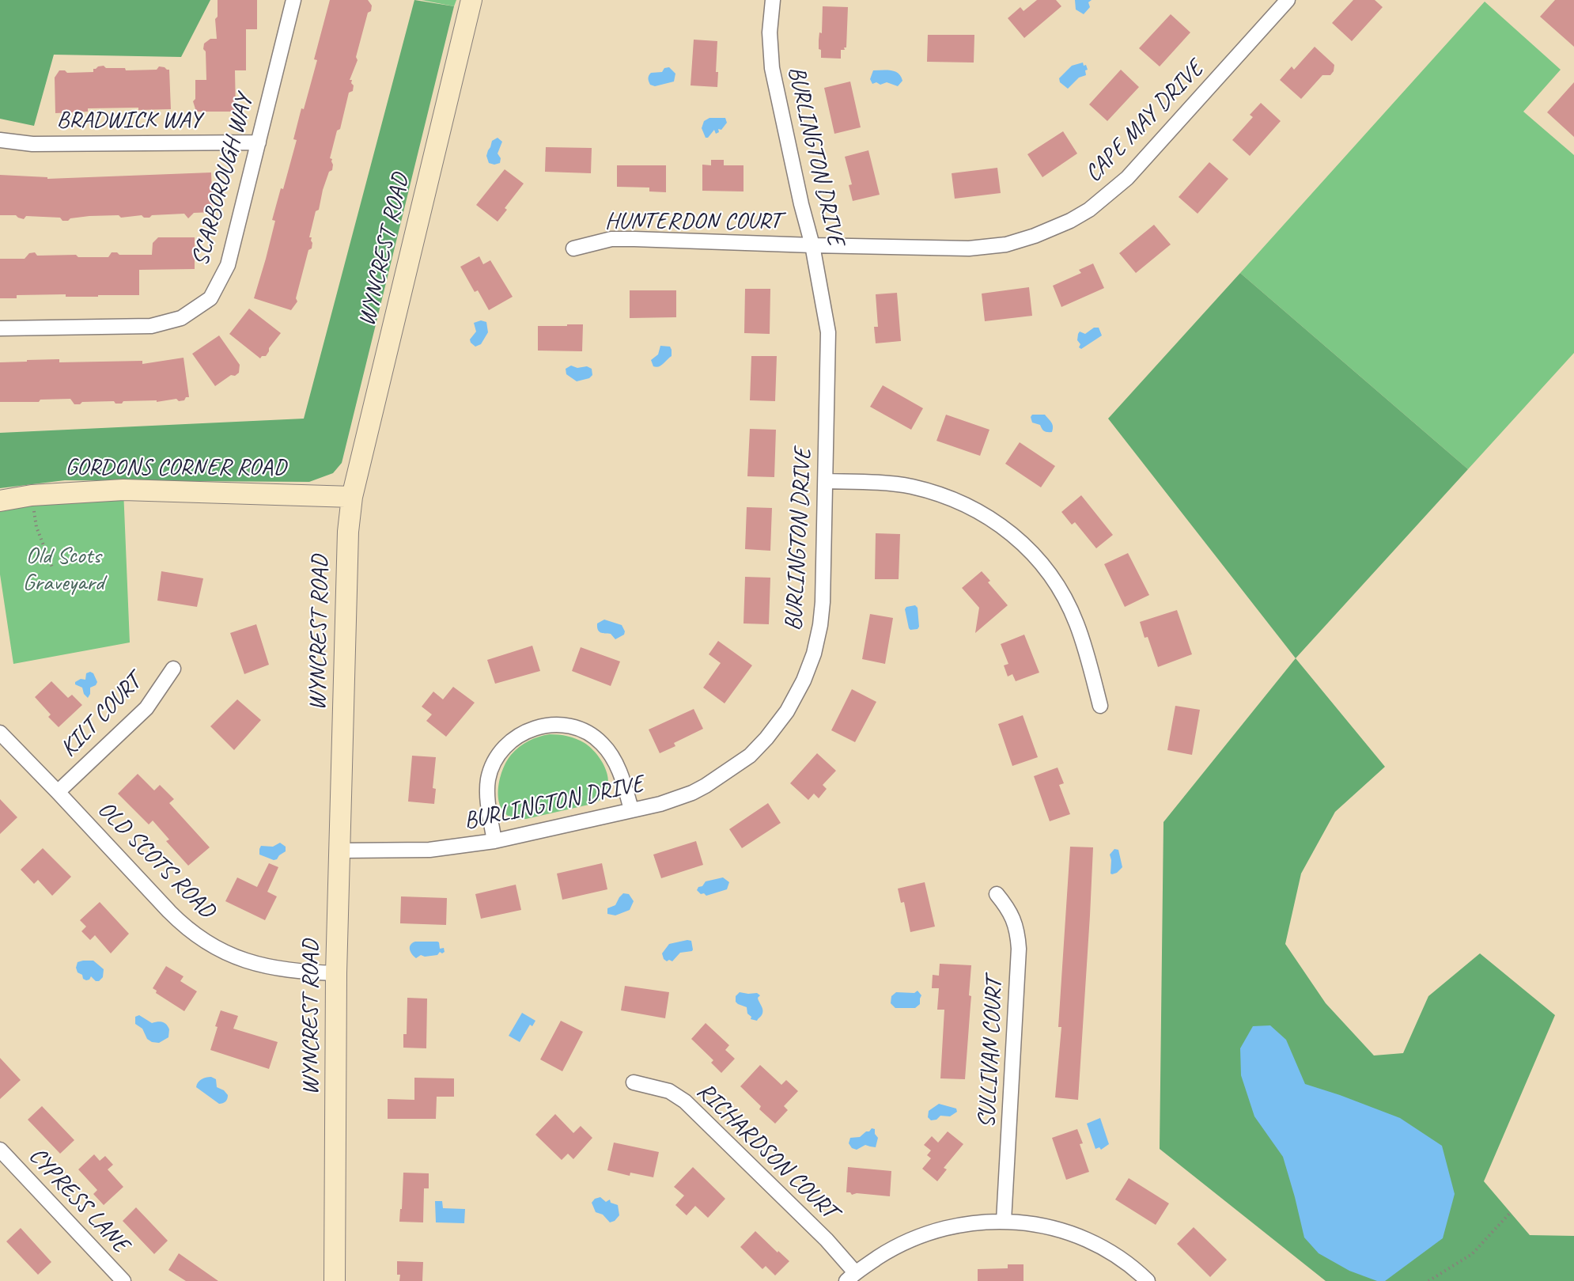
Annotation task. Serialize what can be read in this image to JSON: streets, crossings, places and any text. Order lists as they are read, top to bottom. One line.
{"streets":{"street":["BRADWICK WAY","CAPE MAY DRIVE","BURLINGTON DRIVE","SCARBOROUGH WAY","HUNTERDON COURT","WYNCREST ROAD","GORDONS CORNER ROAD","KILT COURT","OLD SCOTS ROAD","SULLIVAN COURT","RICHARDSON COURT","CYPRESS LANE"]},"crossings":[["BRADWICK WAY","SCARBOROUGH WAY"],["CAPE MAY DRIVE","BURLINGTON DRIVE"],["CAPE MAY DRIVE","HUNTERDON COURT"],["BURLINGTON DRIVE","HUNTERDON COURT"],["BURLINGTON DRIVE","WYNCREST ROAD"],["WYNCREST ROAD","GORDONS CORNER ROAD"],["WYNCREST ROAD","OLD SCOTS ROAD"],["KILT COURT","OLD SCOTS ROAD"]],"parks":["Old Scots Graveyard"]}
